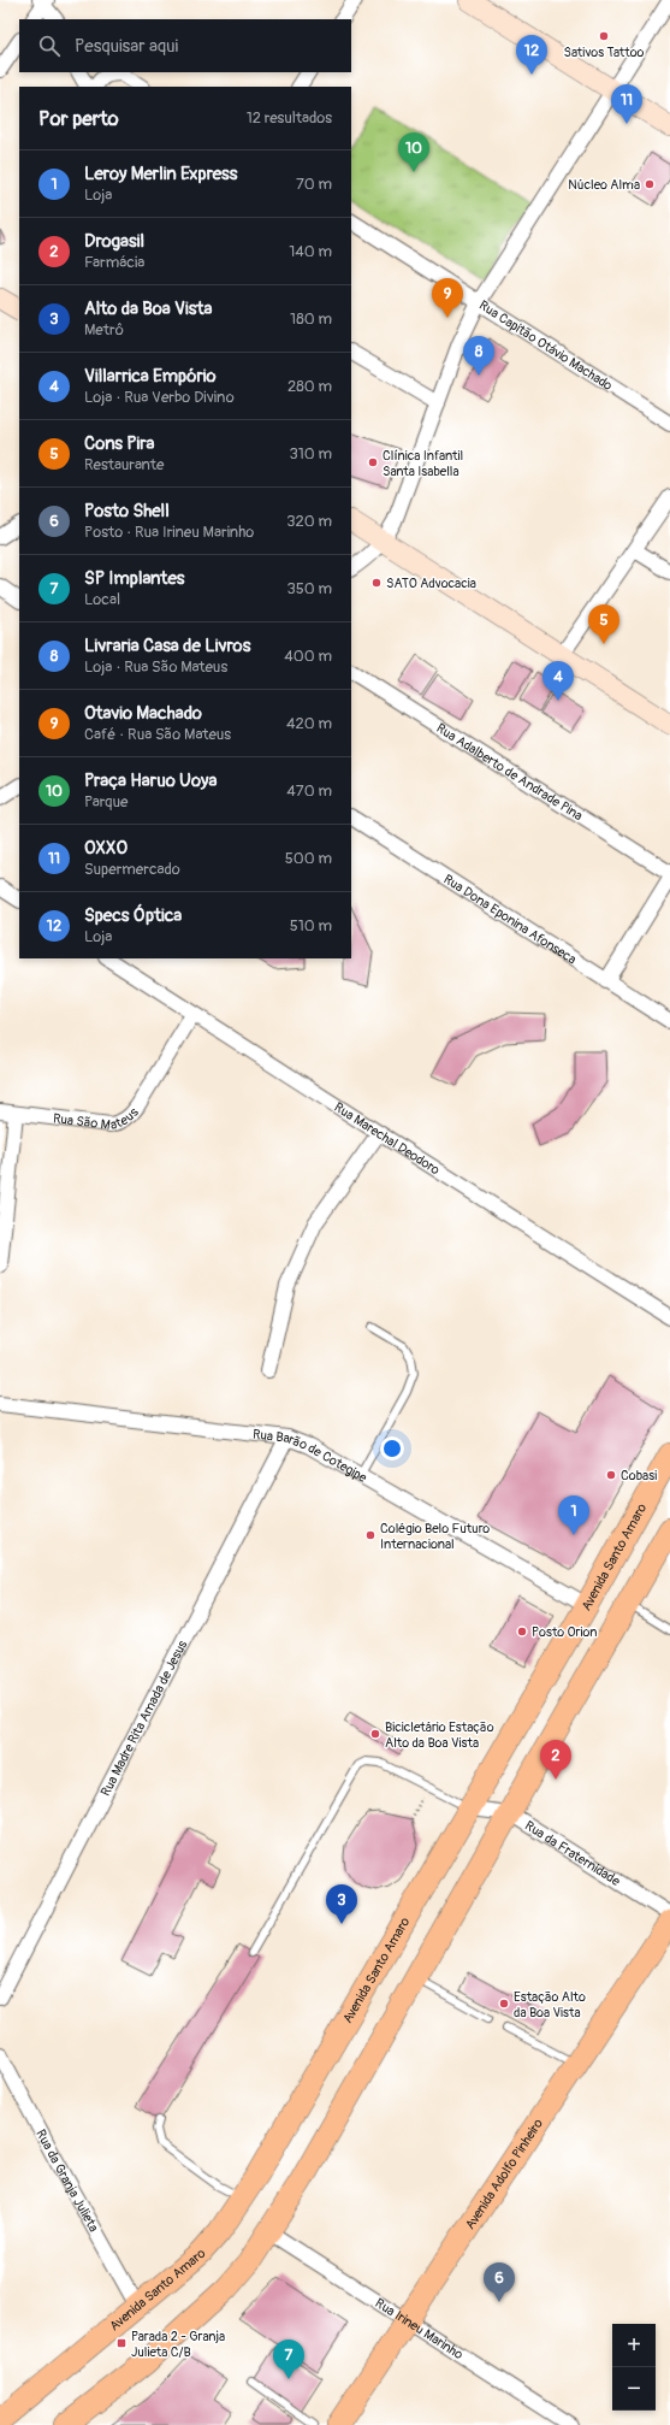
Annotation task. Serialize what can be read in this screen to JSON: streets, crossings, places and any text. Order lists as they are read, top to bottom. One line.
{"streets":{"main road":["Avenida Santo Amaro","Avenida Adolfo Pinheiro"],"street":["Rua Capitão Otávio Machado","Rua Adalberto de Andrade Pina","Rua Dona Eponina Afonseca","Rua São Mateus","Rua Marechal Deodoro","Rua Barão de Cotegipe","Rua Madre Rita Amada de Jesus","Rua da Fraternidade","Rua da Granja Julieta","Rua Irineu Marinho"]},"crossings":[["Rua São Mateus","Rua Marechal Deodoro"],["Rua Barão de Cotegipe","Avenida Santo Amaro"],["Rua Barão de Cotegipe","Rua Madre Rita Amada de Jesus"],["Avenida Santo Amaro","Rua da Fraternidade"],["Avenida Santo Amaro","Rua da Granja Julieta"],["Avenida Adolfo Pinheiro","Rua Irineu Marinho"]],"places":{"other":["Sativos Tattoo","Núcleo Alma","Clínica Infantil Santa Isabella","SATO Advocacia","Cobasi","Colégio Belo Futuro Internacional","Posto Orion","Bicicletário Estação Alto da Boa Vista","Estação Alto da Boa Vista"],"transit":["Parada 2 - Granja Julieta C/B"]},"page":{"search":"Pesquisar aqui","pins":["12","11","10","9","8","5","4","1","2","3","6","7"],"heading":["Por perto","12 resultados"],"list":[{"mark":"1","name":"Leroy Merlin Express","note":"Loja","value":"70 m"},{"mark":"2","name":"Drogasil","note":"Farmácia","value":"140 m"},{"mark":"3","name":"Alto da Boa Vista","note":"Metrô","value":"180 m"},{"mark":"4","name":"Villarrica Empório","note":"Loja · Rua Verbo Divino","value":"280 m"},{"mark":"5","name":"Cons Pira","note":"Restaurante","value":"310 m"},{"mark":"6","name":"Posto Shell","note":"Posto · Rua Irineu Marinho","value":"320 m"},{"mark":"7","name":"SP Implantes","note":"Local","value":"350 m"},{"mark":"8","name":"Livraria Casa de Livros","note":"Loja · Rua São Mateus","value":"400 m"},{"mark":"9","name":"Otavio Machado","note":"Café · Rua São Mateus","value":"420 m"},{"mark":"10","name":"Praça Haruo Uoya","note":"Parque","value":"470 m"},{"mark":"11","name":"OXXO","note":"Supermercado","value":"500 m"},{"mark":"12","name":"Specs Óptica","note":"Loja","value":"510 m"}],"map_buttons":["+","−"]}}
